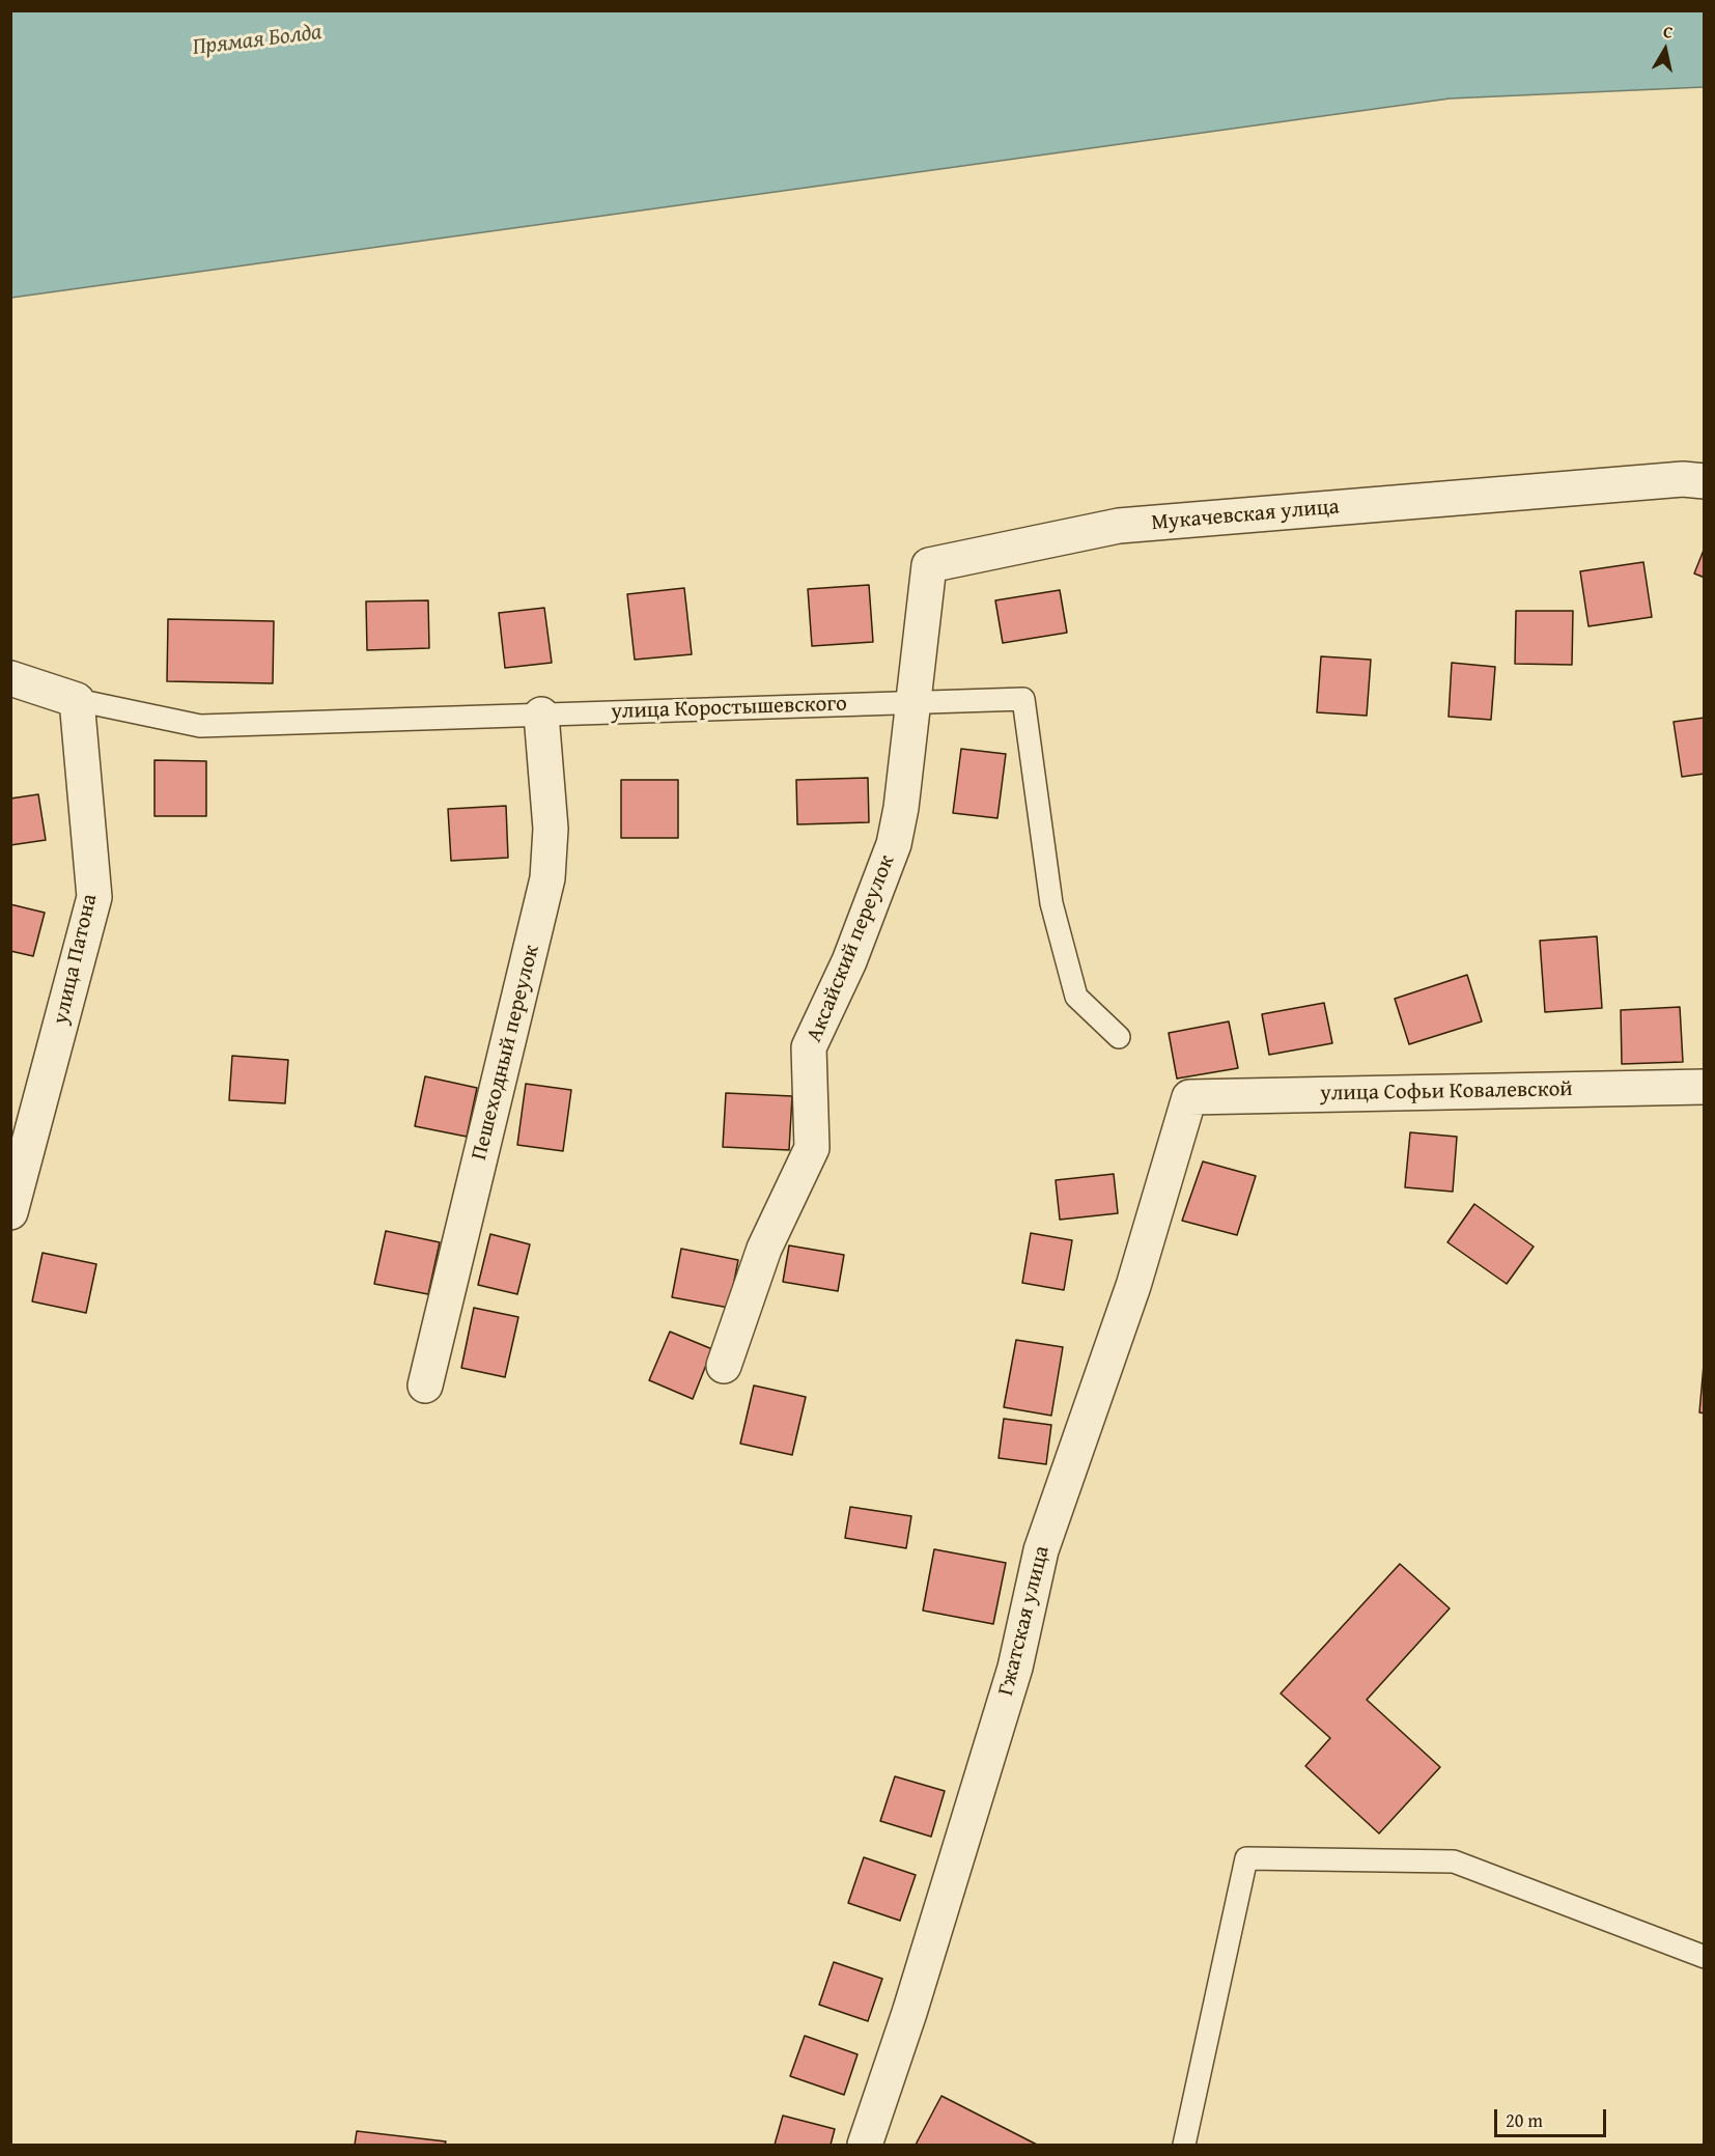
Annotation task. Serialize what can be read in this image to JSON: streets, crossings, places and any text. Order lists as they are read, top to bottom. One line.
{"streets":{"street":["Мукачевская улица","Аксайский переулок","улица Патона","Пешеходный переулок","улица Софьи Ковалевской","Гжатская улица"],"lane":["улица Коростышевского"]},"crossings":[["Мукачевская улица","улица Коростышевского"],["Мукачевская улица","Аксайский переулок"],["улица Коростышевского","Аксайский переулок"],["улица Коростышевского","улица Патона"],["улица Коростышевского","Пешеходный переулок"],["улица Софьи Ковалевской","Гжатская улица"]],"water":["Прямая Болда"],"scale_bar":"20 m","north":"top"}
